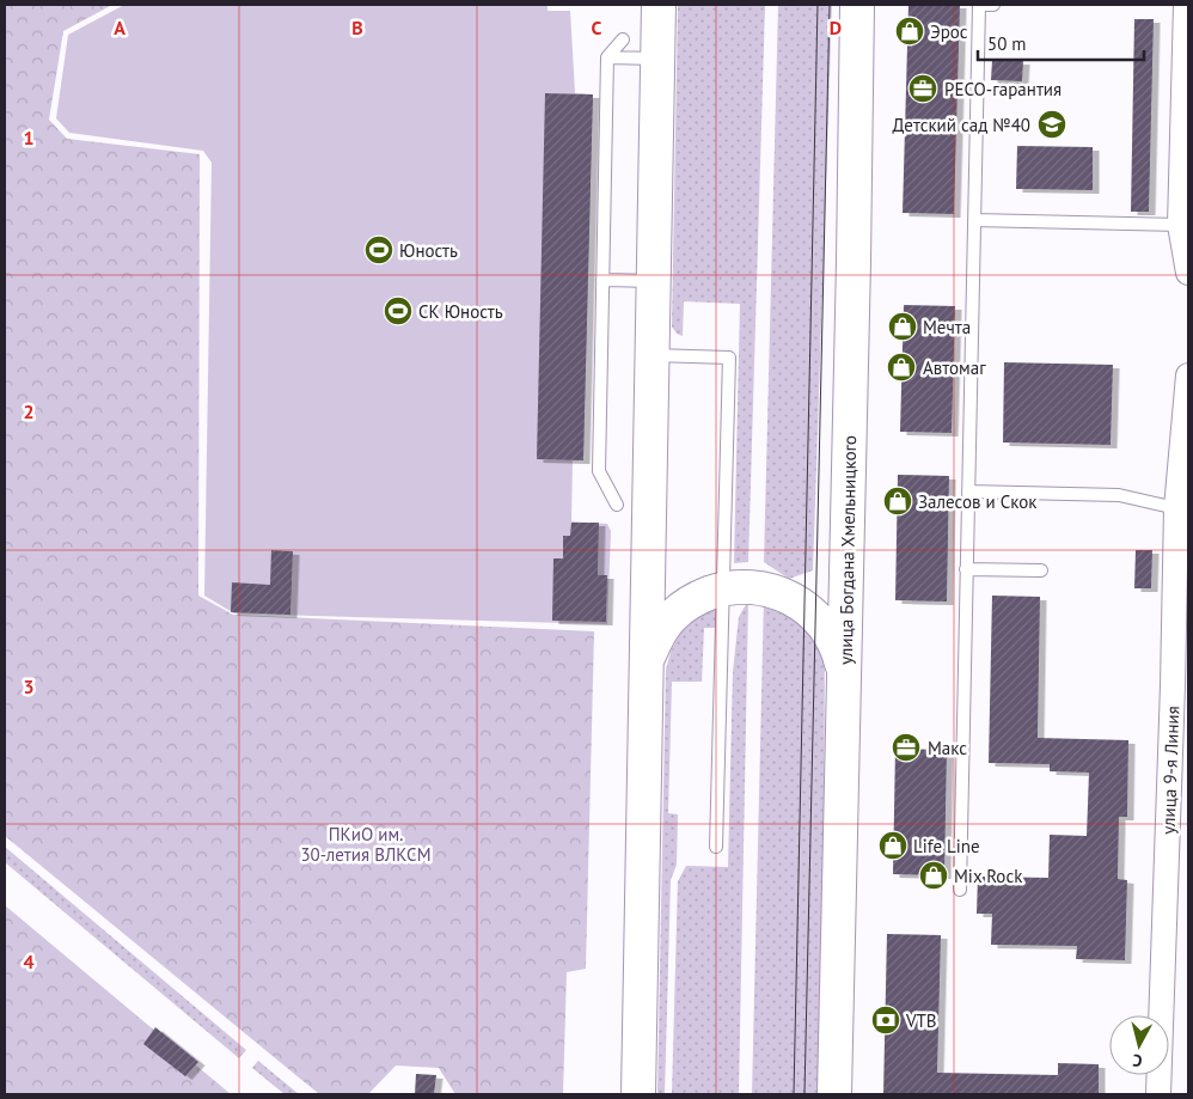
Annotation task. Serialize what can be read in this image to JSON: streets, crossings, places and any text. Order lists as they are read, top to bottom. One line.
{"streets":{"main road":["улица Богдана Хмельницкого"],"street":["улица 9-я Линия"]},"parks":["ПКиО им. 30-летия ВЛКСМ"],"places":{"shop":["Эрос","Мечта","Автомаг","Залесов и Скок","Life Line","Mix Rock"],"office":["РЕСО-гарантия","Макс"],"school or university":["Детский сад №40"],"sports":["Юность","СК Юность"],"bank":["VTB"]},"scale_bar":"50 m","north":"bottom","grid":{"columns":["A","B","C","D"],"rows":["1","2","3","4"]}}
